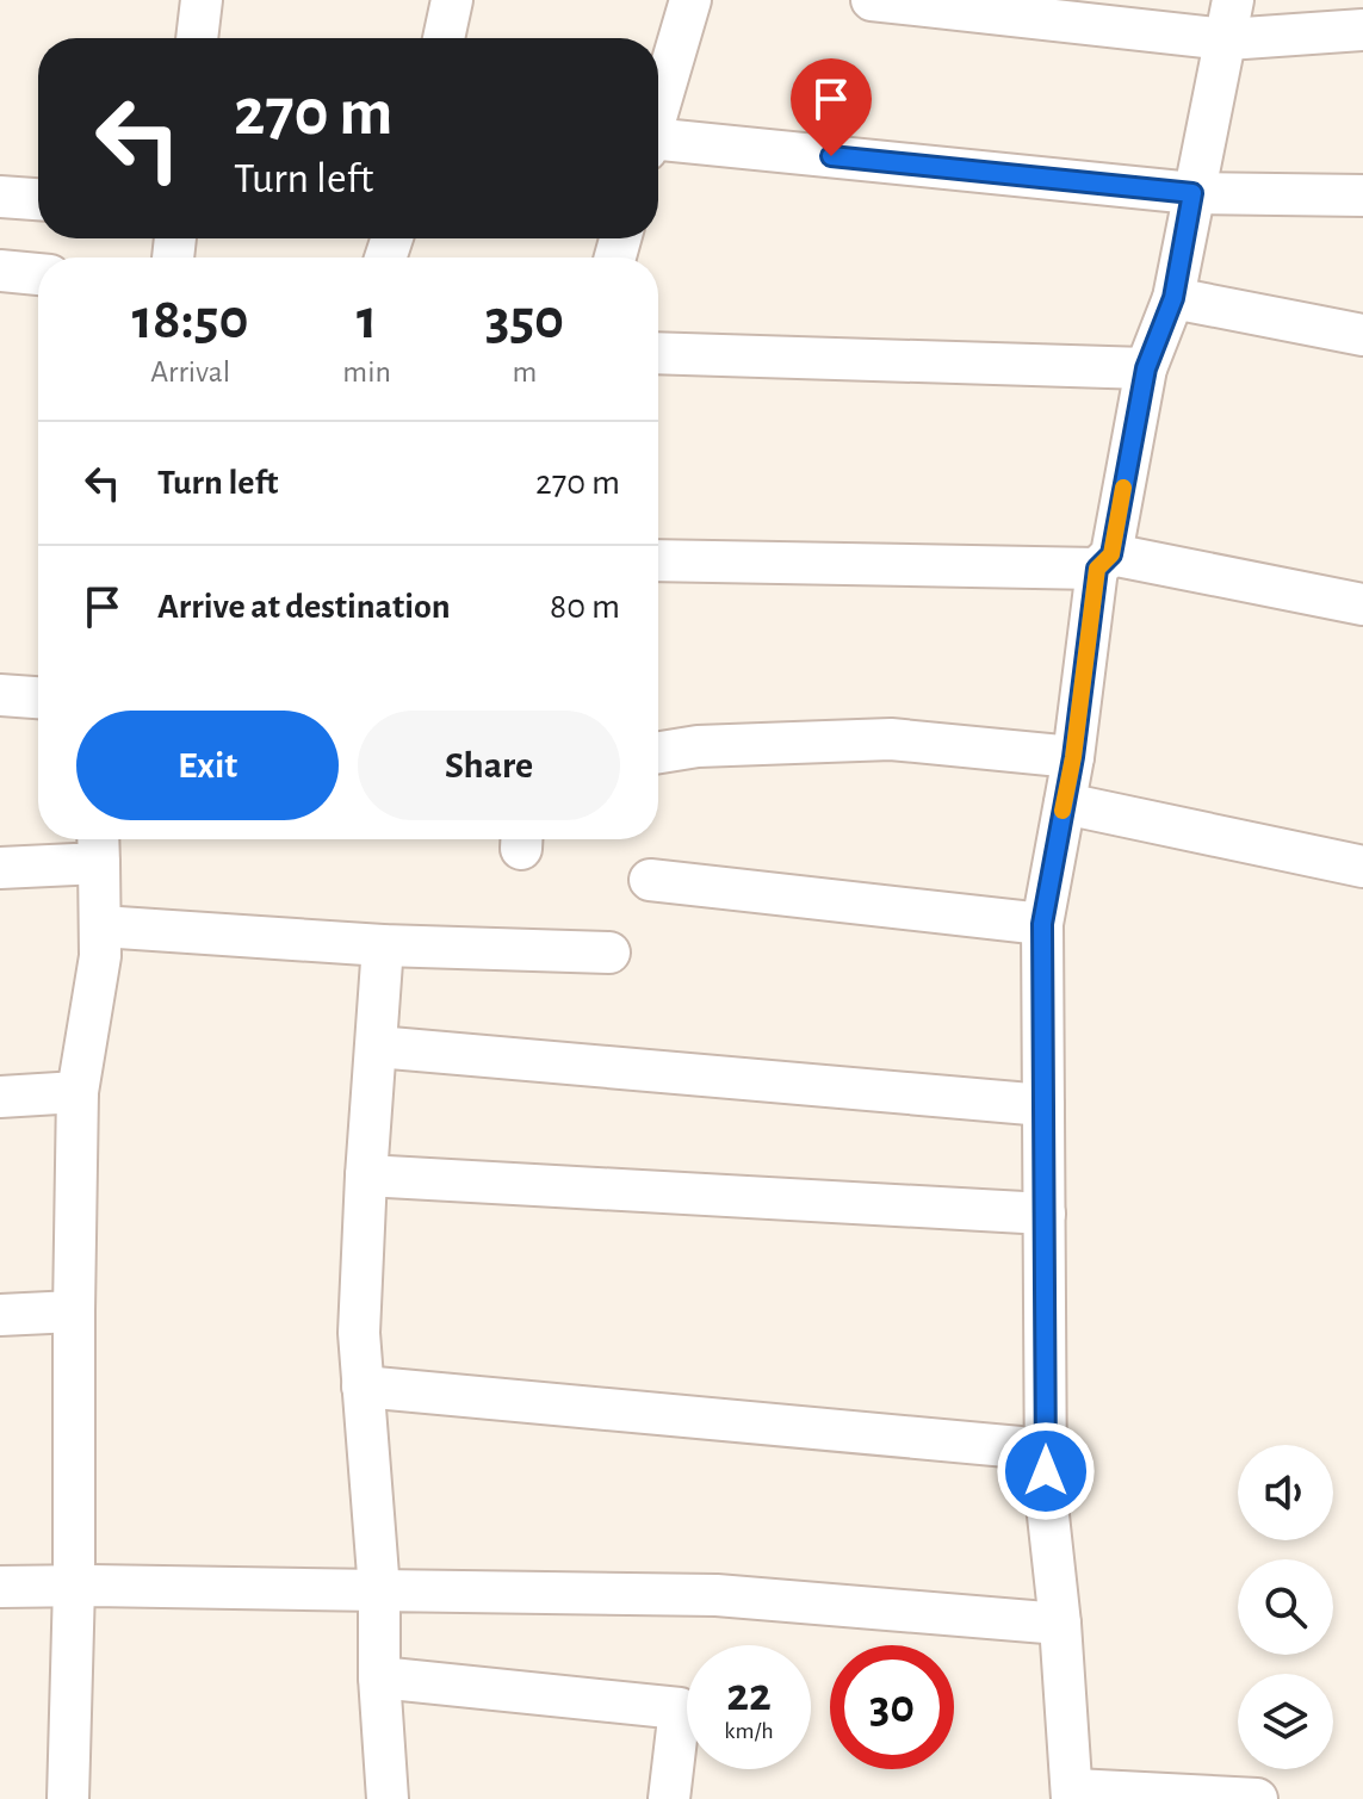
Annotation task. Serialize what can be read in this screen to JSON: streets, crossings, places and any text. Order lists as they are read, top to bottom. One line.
{"page":{"turn":["270 m","Turn left"],"eta":["18:50","Arrival","1","min","350","m"],"list":[{"name":"Turn left","value":"270 m"},{"name":"Arrive at destination","value":"80 m"}],"buttons":["Exit","Share"],"speed":"22 km/h","limit":"30"}}
